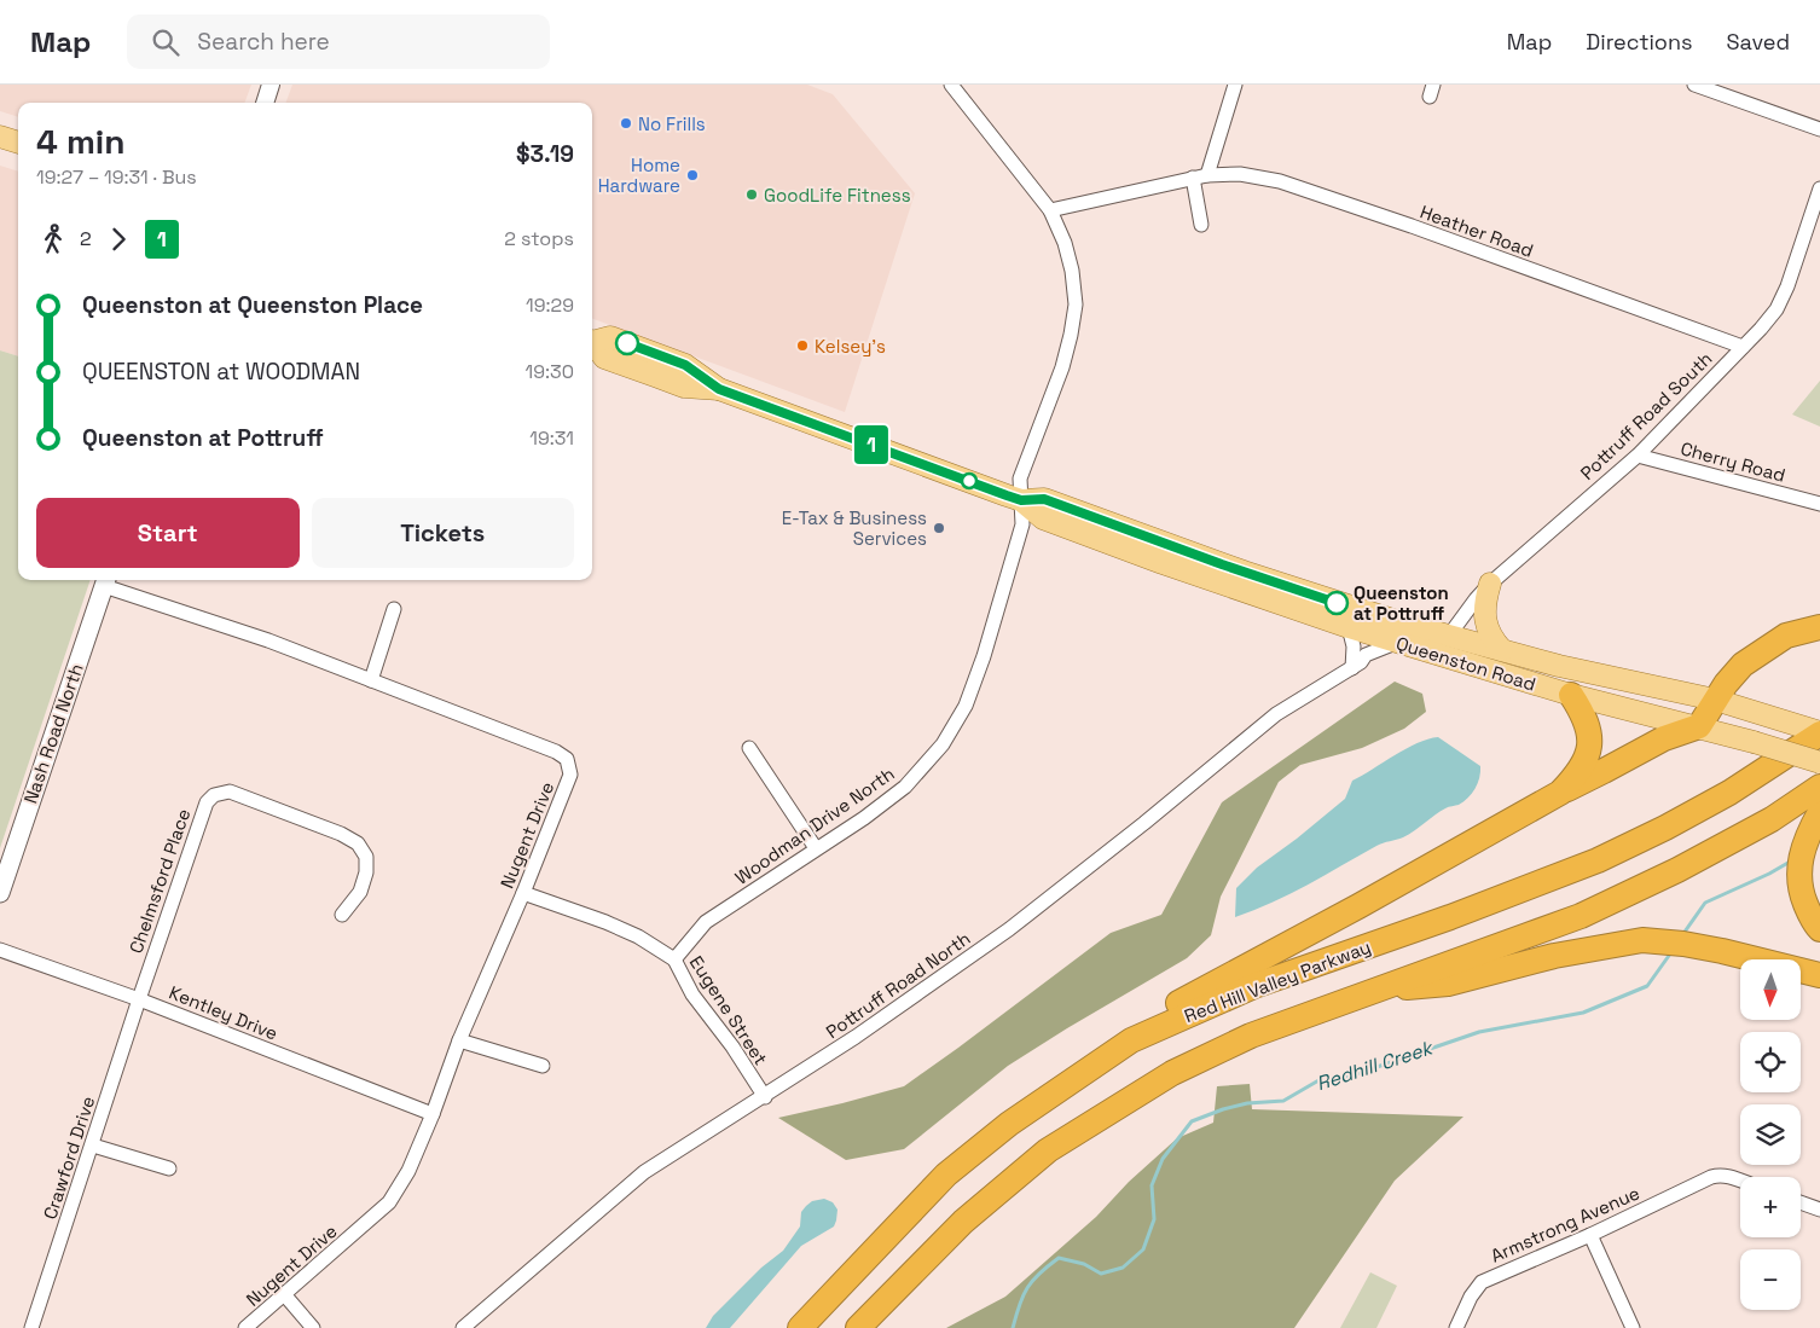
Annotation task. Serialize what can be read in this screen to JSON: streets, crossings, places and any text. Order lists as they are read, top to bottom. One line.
{"streets":{"highway":["Red Hill Valley Parkway"],"main road":["Queenston Road","Nash Road North"],"street":["Heather Road","Pottruff Road South","Cherry Road","Woodman Drive North","Nugent Drive","Chelmsford Place","Pottruff Road North","Eugene Street","Kentley Drive","Crawford Drive","Armstrong Avenue"]},"crossings":[["Heather Road","Pottruff Road South"],["Heather Road","Woodman Drive North"],["Pottruff Road South","Cherry Road"],["Pottruff Road South","Queenston Road"],["Queenston Road","Woodman Drive North"],["Queenston Road","Red Hill Valley Parkway"],["Queenston Road","Pottruff Road North"],["Nash Road North","Nugent Drive"],["Woodman Drive North","Eugene Street"],["Nugent Drive","Eugene Street"],["Nugent Drive","Kentley Drive"],["Chelmsford Place","Kentley Drive"],["Chelmsford Place","Crawford Drive"],["Pottruff Road North","Eugene Street"],["Kentley Drive","Crawford Drive"]],"water":["Redhill Creek"],"places":["No Frills","Home Hardware","GoodLife Fitness","Kelsey's","E-Tax & Business Services","Queenston at Pottruff"],"lines":["bus line 1"],"north":"bottom","page":{"header":"Map","search":"Search here","nav":["Map","Directions","Saved"],"on_map":"1","heading":["4 min","19:27 – 19:31 · Bus","$3.19"],"legs":["2","1","2 stops"],"list":[{"name":"Queenston at Queenston Place","value":"19:29"},{"name":"QUEENSTON at WOODMAN","value":"19:30"},{"name":"Queenston at Pottruff","value":"19:31"}],"buttons":["Start","Tickets"],"map_buttons":["+","−"]}}
